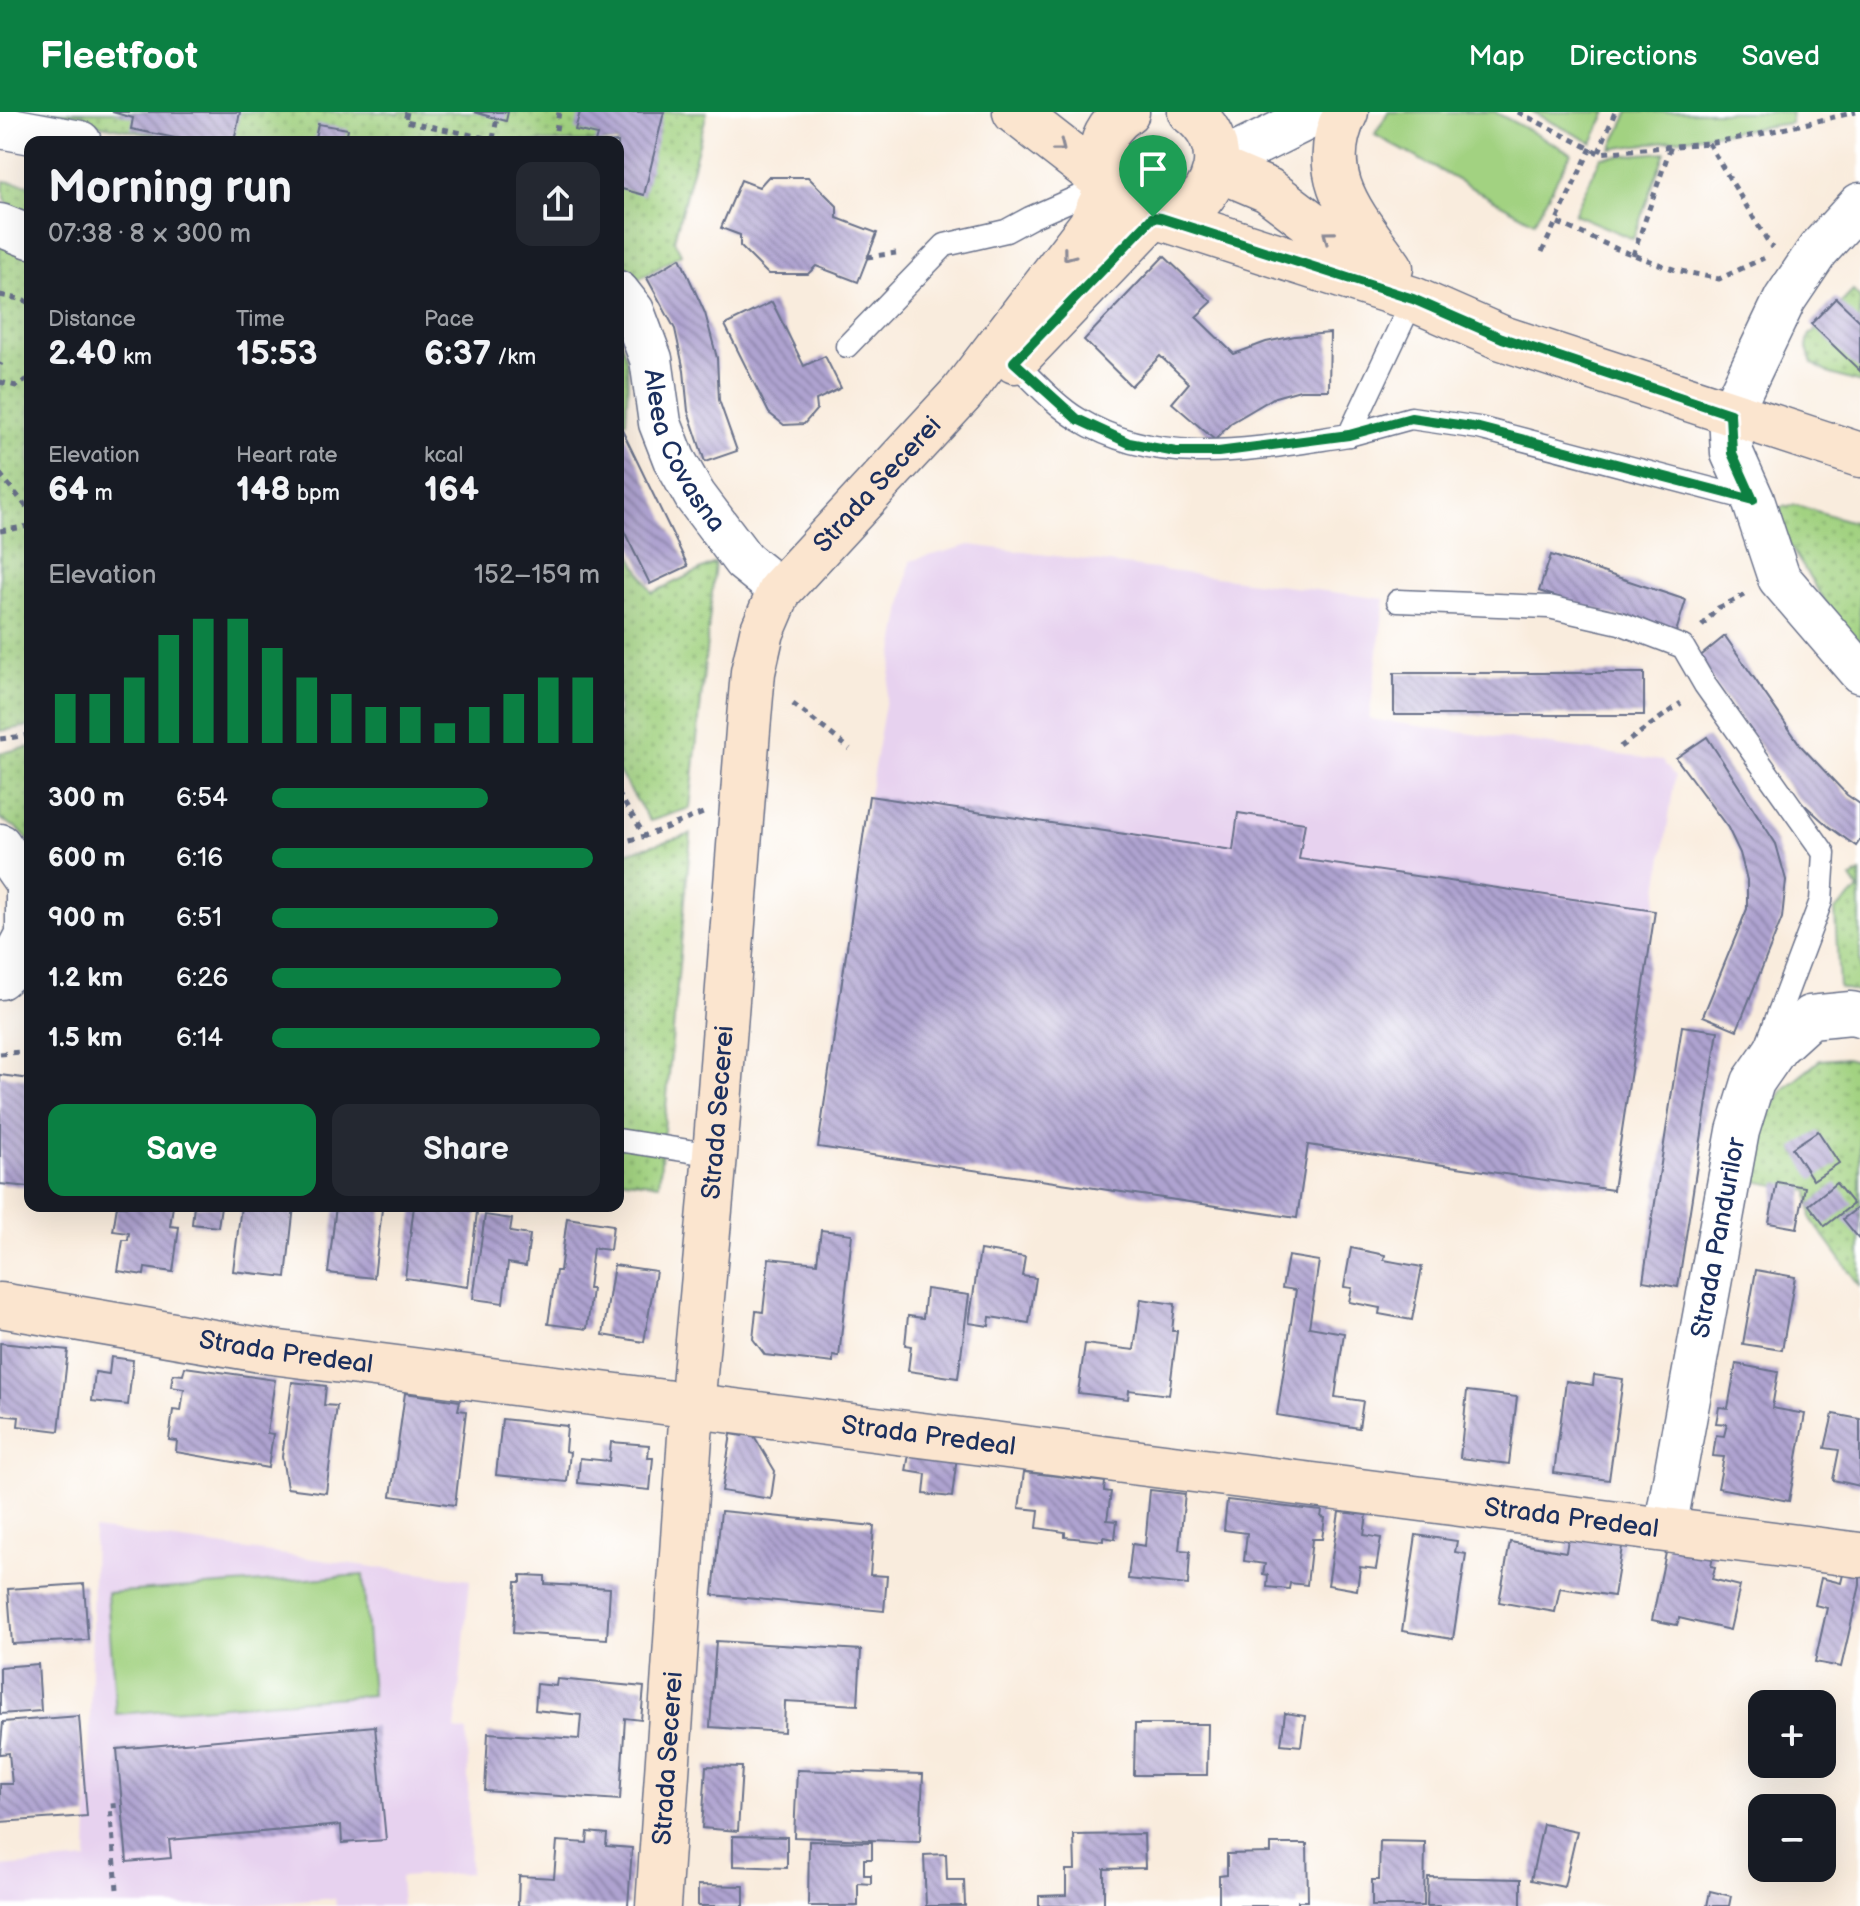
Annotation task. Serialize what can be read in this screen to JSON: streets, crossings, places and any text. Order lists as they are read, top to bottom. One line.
{"streets":{"street":["Aleea Covasna","Strada Secerei","Strada Pandurilor","Strada Predeal"]},"crossings":[["Aleea Covasna","Strada Secerei"],["Strada Secerei","Strada Predeal"],["Strada Pandurilor","Strada Predeal"]],"page":{"header":"Fleetfoot","nav":["Map","Directions","Saved"],"heading":["Morning run","07:38 · 8 × 300 m"],"stats":[["Distance","2.40 km"],["Time","15:53"],["Pace","6:37 /km"],["Elevation","64 m"],["Heart rate","148 bpm"],["kcal","164"]],"chart":["Elevation","152–159 m"],"list":[{"name":"300 m","note":"6:54"},{"name":"600 m","note":"6:16"},{"name":"900 m","note":"6:51"},{"name":"1.2 km","note":"6:26"},{"name":"1.5 km","note":"6:14"}],"buttons":["Save","Share"],"map_buttons":["+","−"]}}
